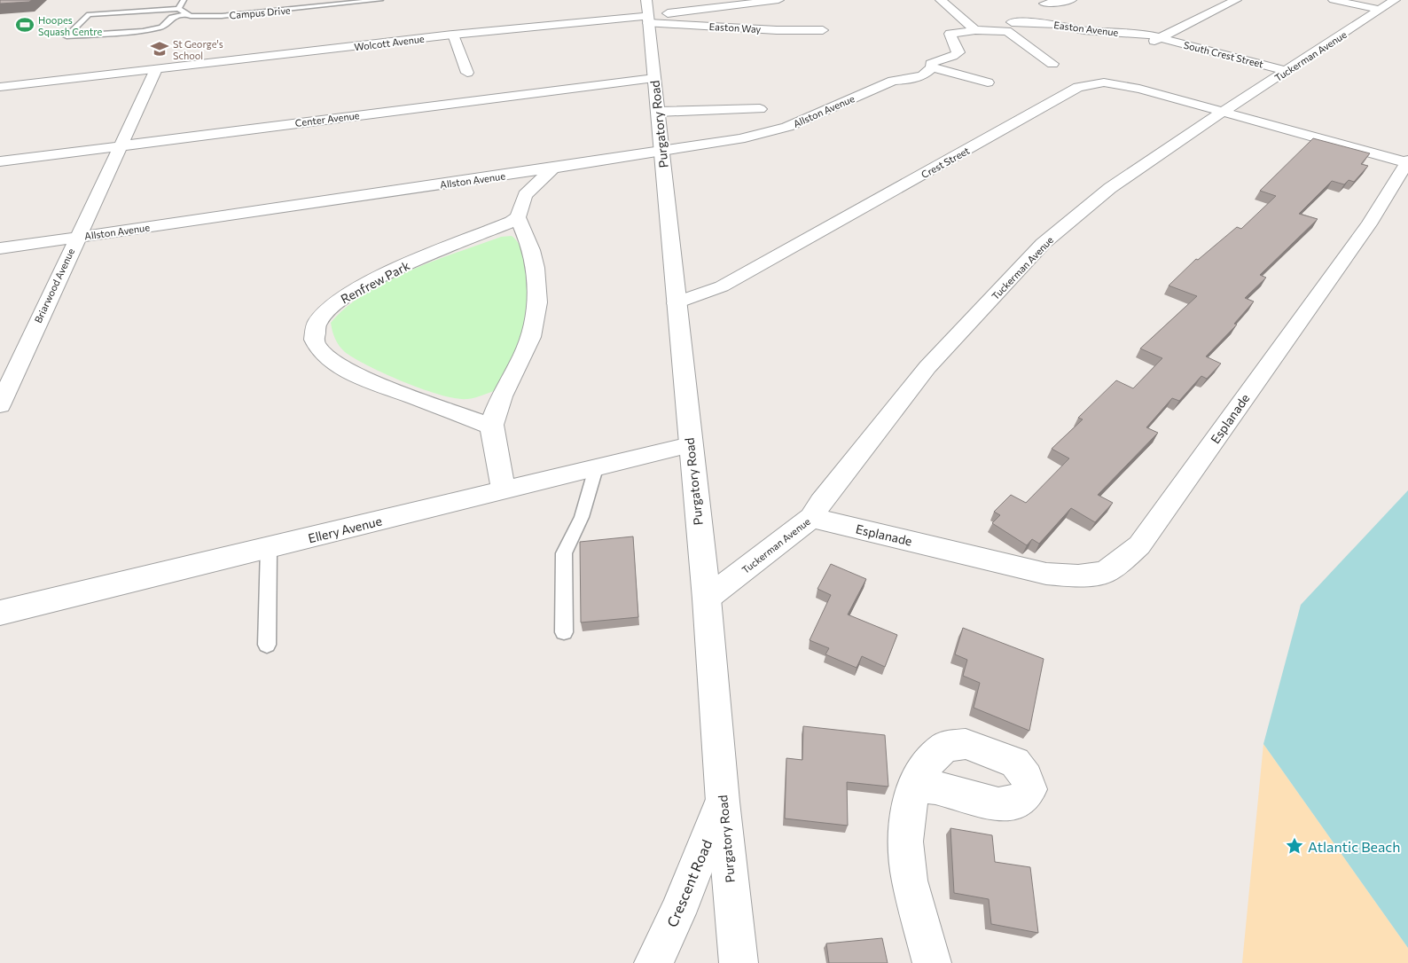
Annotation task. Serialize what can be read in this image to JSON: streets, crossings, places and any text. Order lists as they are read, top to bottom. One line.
{"streets":{"street":["Easton Way","Easton Avenue","Wolcott Avenue","South Crest Street","Tuckerman Avenue","Allston Avenue","Center Avenue","Purgatory Road","Crest Street","Renfrew Park","Briarwood Avenue","Esplanade","Ellery Avenue","Crescent Road"],"lane":["Campus Drive"]},"crossings":[["Easton Way","Wolcott Avenue"],["Easton Way","Purgatory Road"],["Easton Avenue","South Crest Street"],["Wolcott Avenue","Purgatory Road"],["Wolcott Avenue","Briarwood Avenue"],["South Crest Street","Tuckerman Avenue"],["Tuckerman Avenue","Purgatory Road"],["Tuckerman Avenue","Crest Street"],["Tuckerman Avenue","Esplanade"],["Allston Avenue","Purgatory Road"],["Allston Avenue","Briarwood Avenue"],["Center Avenue","Purgatory Road"],["Center Avenue","Briarwood Avenue"],["Purgatory Road","Crest Street"],["Purgatory Road","Ellery Avenue"],["Purgatory Road","Crescent Road"],["Crest Street","Esplanade"]],"places":{"sports":["Hoopes Squash Centre"],"school or university":["St George's School"],"place":["Atlantic Beach"]}}
